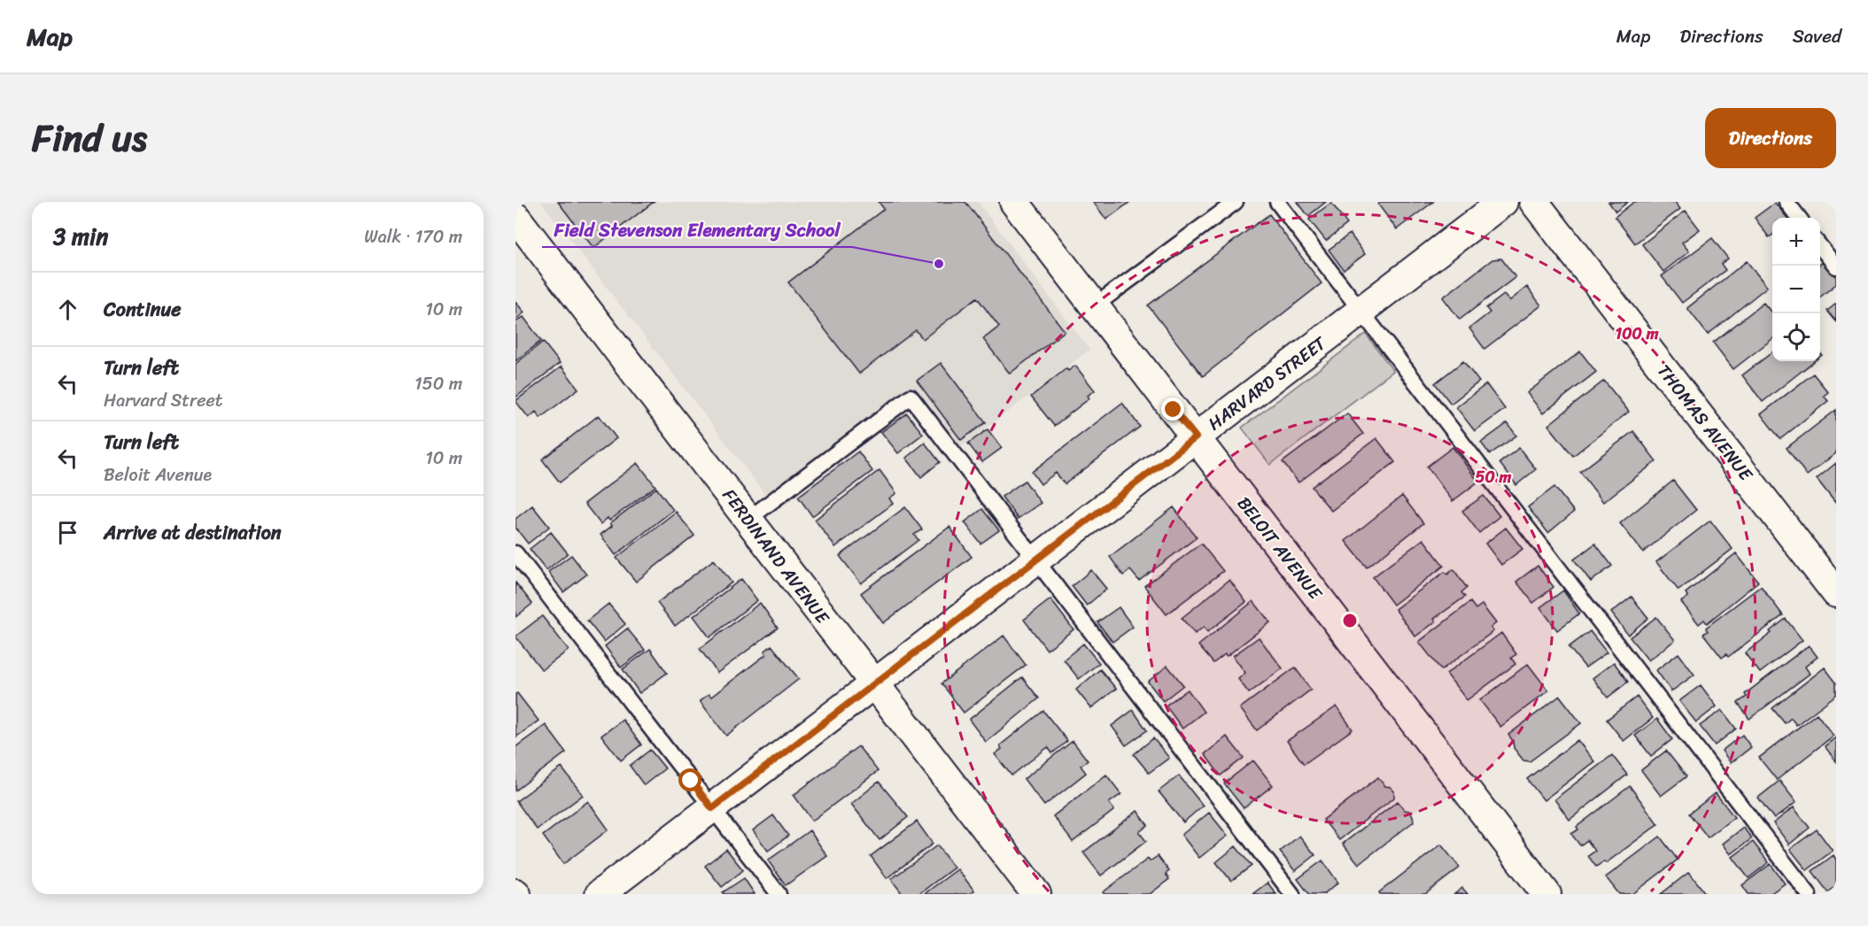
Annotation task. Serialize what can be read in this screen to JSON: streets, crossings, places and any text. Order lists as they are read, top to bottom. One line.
{"streets":{"street":["HARVARD STREET","THOMAS AVENUE","BELOIT AVENUE","FERDINAND AVENUE"]},"crossings":[["HARVARD STREET","BELOIT AVENUE"],["HARVARD STREET","FERDINAND AVENUE"]],"places":["Field Stevenson Elementary School"],"page":{"header":"Map","nav":["Map","Directions","Saved"],"title":"Find us","buttons":"Directions","heading":["3 min","Walk · 170 m"],"map_buttons":["+","−"],"list":[["Continue","10 m"],["Turn left","Harvard Street","150 m"],["Turn left","Beloit Avenue","10 m"],"Arrive at destination"]},"rings":["100 m","50 m"]}
